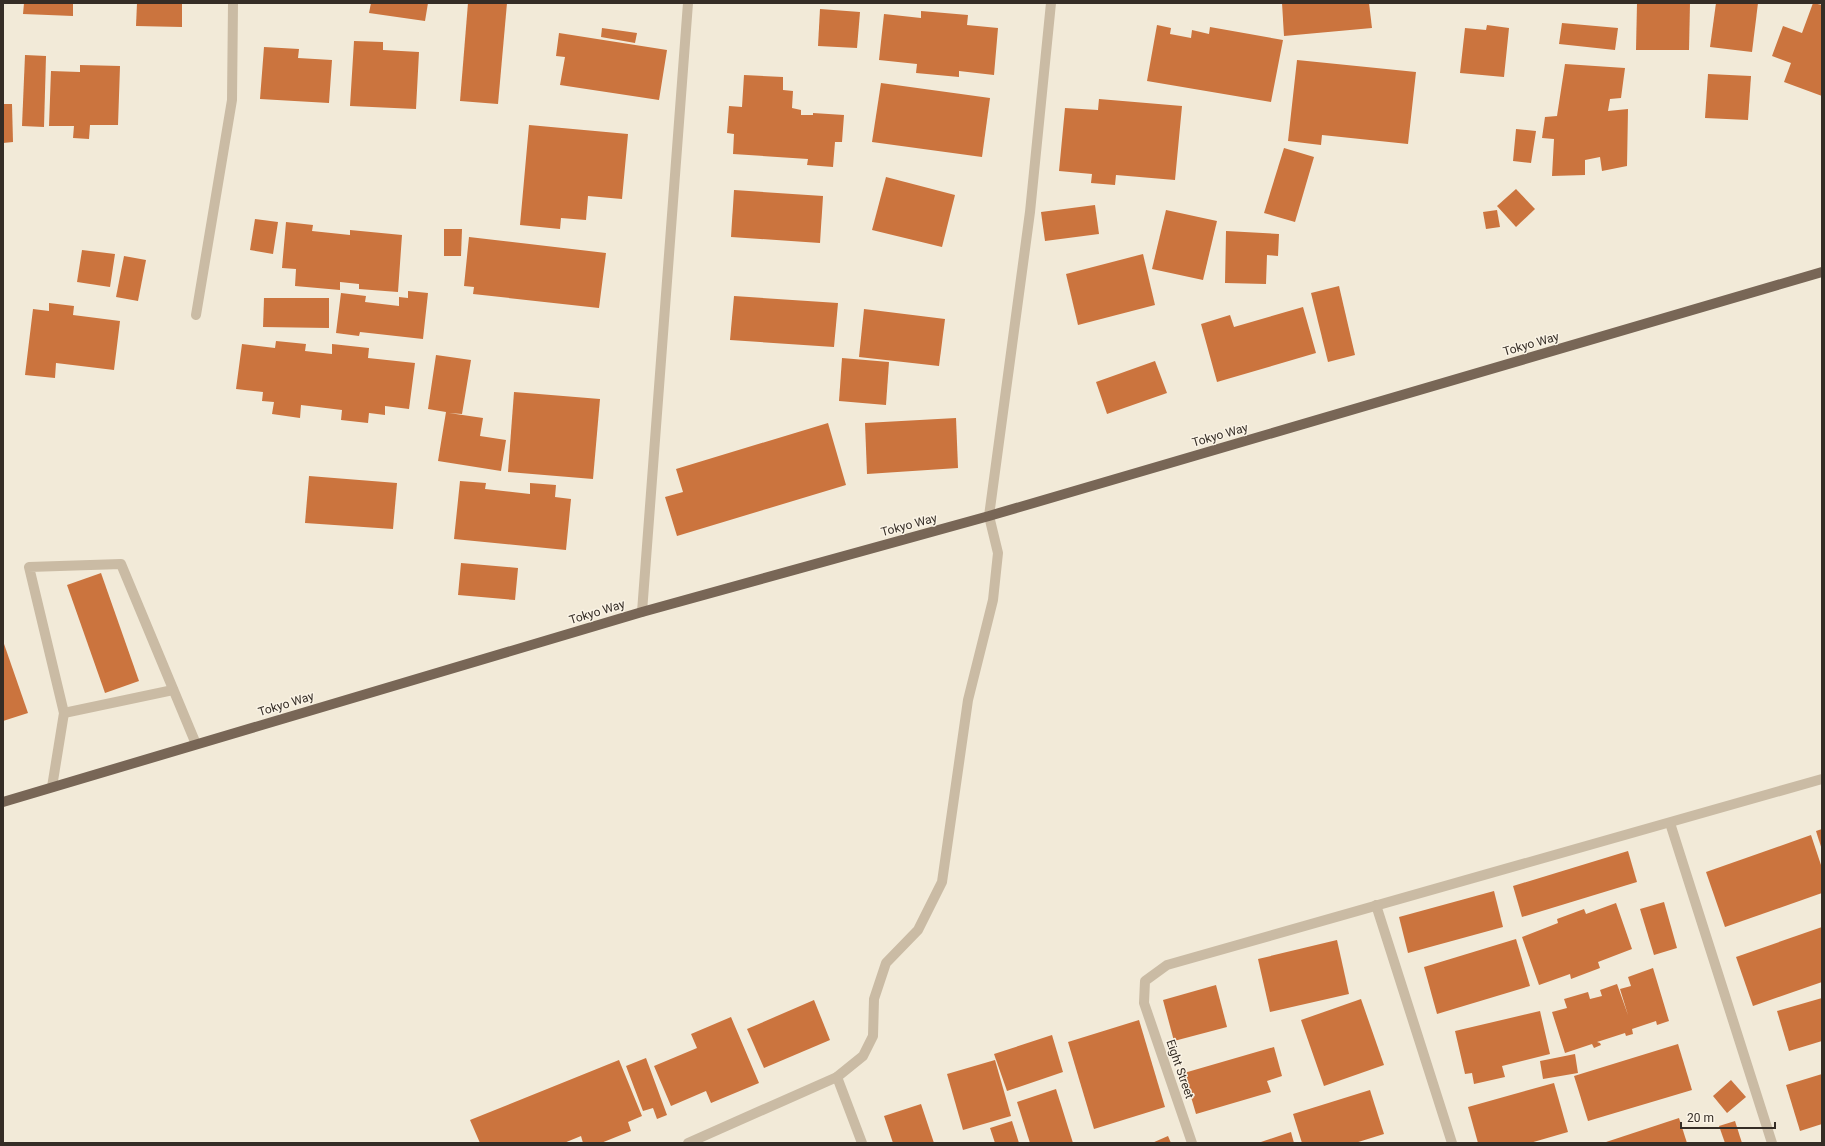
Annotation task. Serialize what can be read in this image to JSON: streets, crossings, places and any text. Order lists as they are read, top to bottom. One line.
{"streets":{"main road":["Tokyo Way"],"street":["Eight Street"]},"scale_bar":"20 m"}
